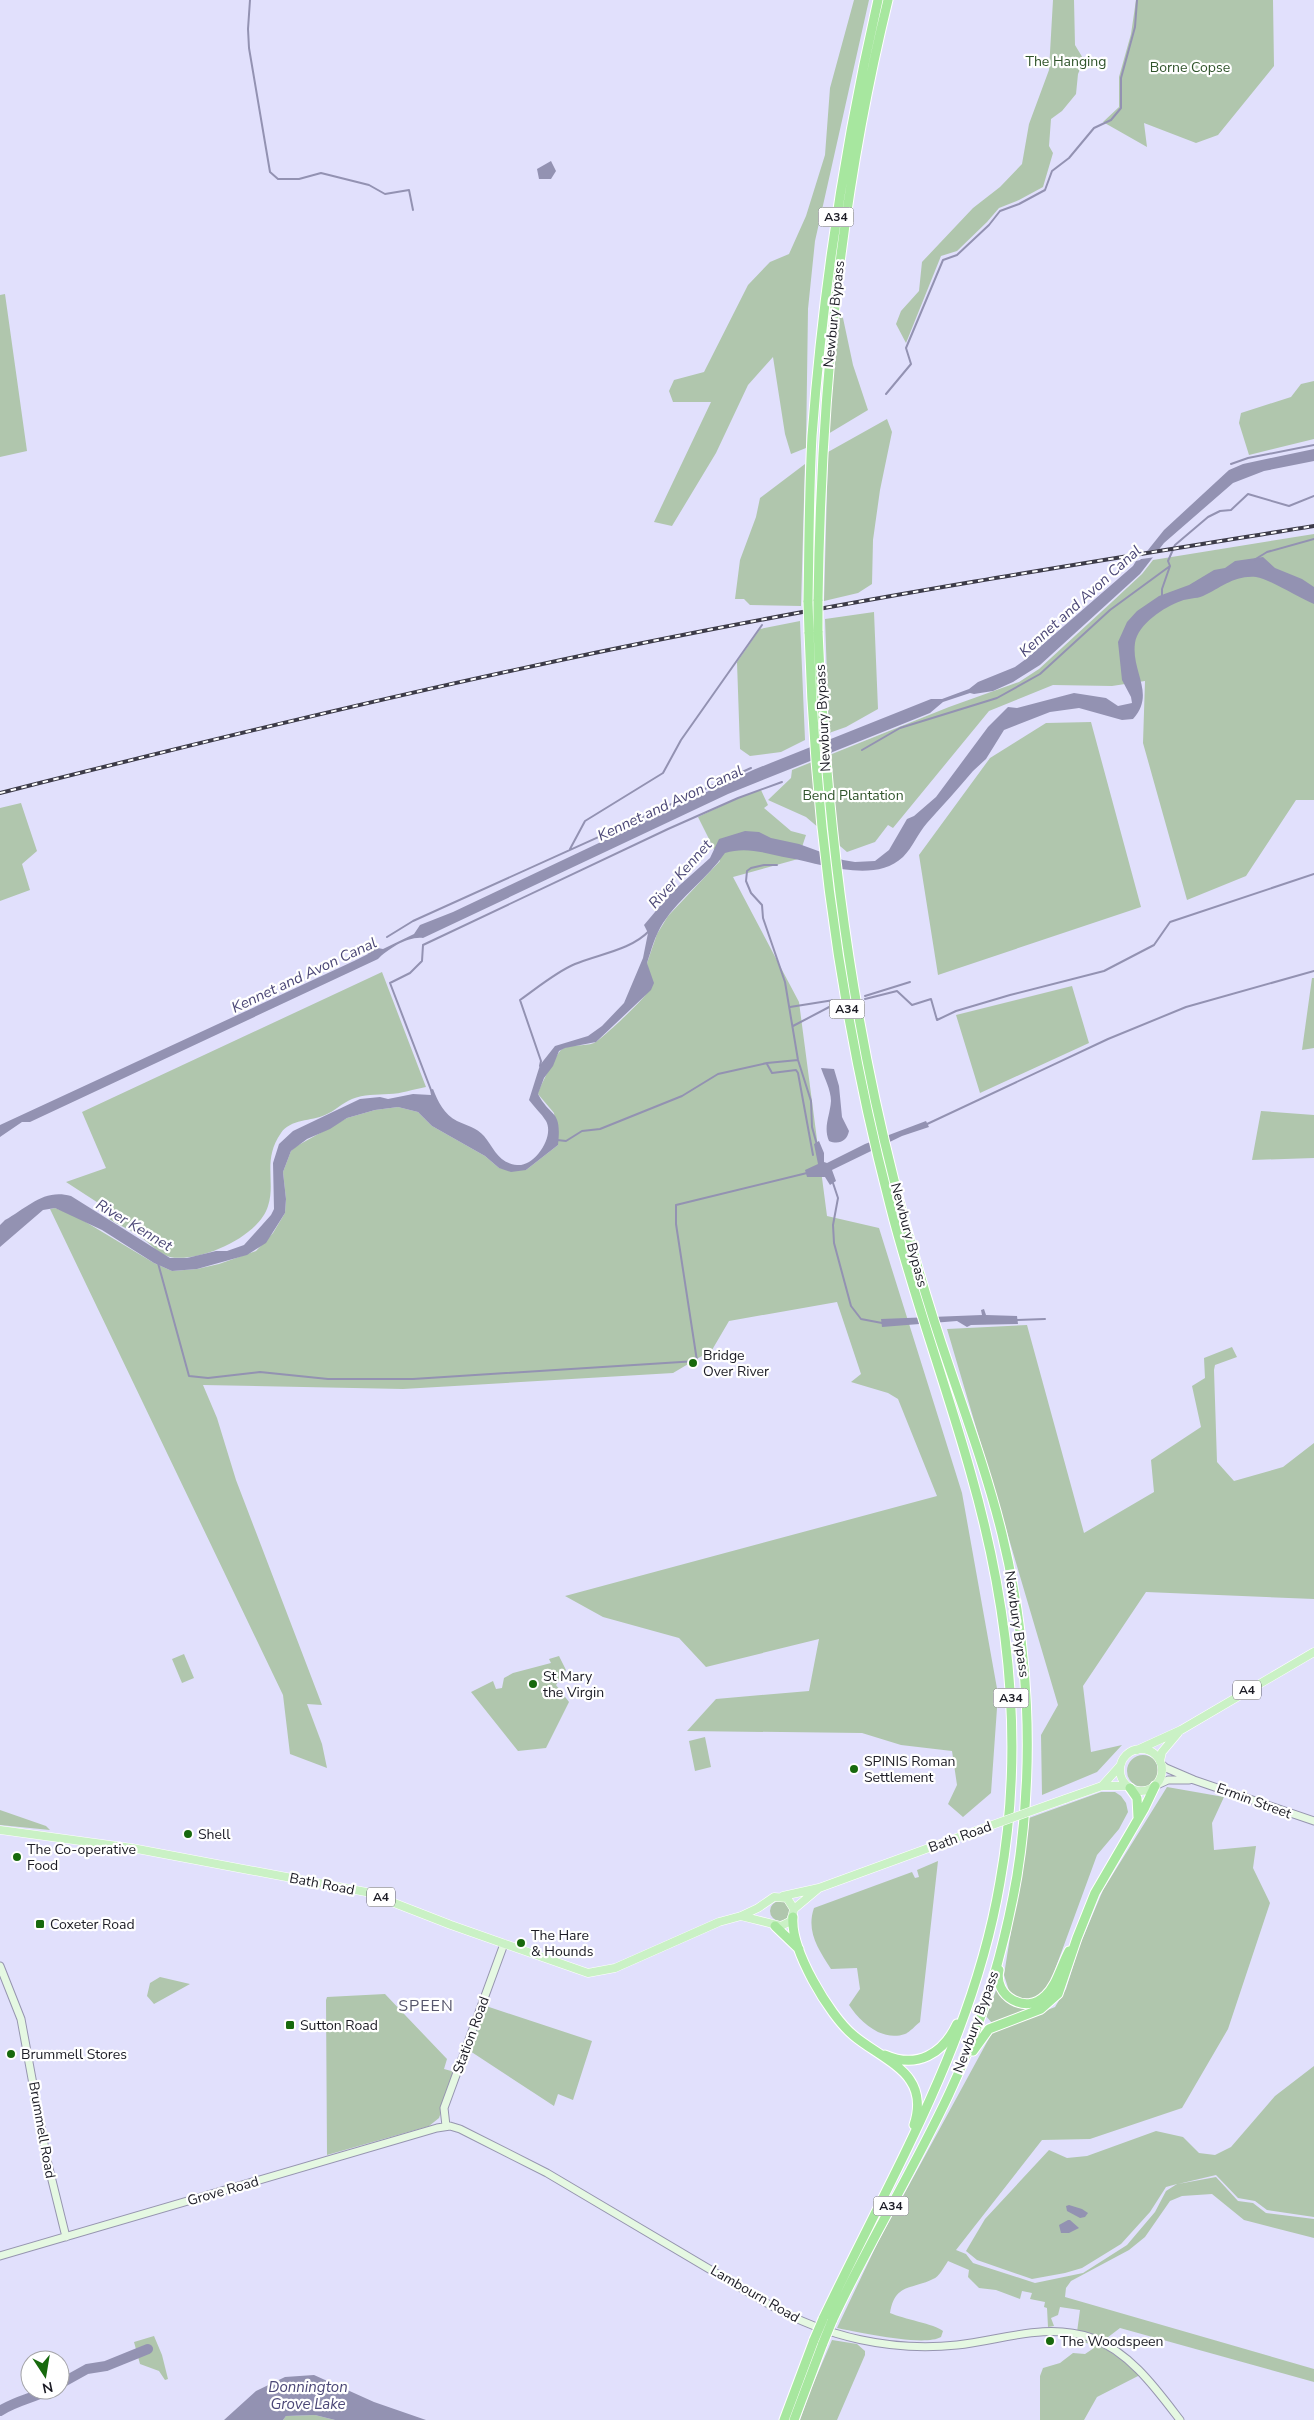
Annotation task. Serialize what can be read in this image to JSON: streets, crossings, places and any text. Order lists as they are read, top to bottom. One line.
{"streets":{"highway":["A34","Newbury Bypass"],"main road":["A4","Bath Road"],"street":["Ermin Street","Station Road","Brummell Road","Grove Road","Lambourn Road"]},"crossings":[["A4","Ermin Street"],["A4","Bath Road"],["Ermin Street","Bath Road"],["Bath Road","Station Road"],["Station Road","Grove Road"],["Station Road","Lambourn Road"],["Brummell Road","Grove Road"],["Grove Road","Lambourn Road"]],"districts":["SPEEN"],"water":["Kennet and Avon Canal","River Kennet","Donnington Grove Lake"],"parks":["The Hanging","Borne Copse","Bend Plantation"],"places":{"other":["Bridge Over River","St Mary the Virgin","SPINIS Roman Settlement","Shell","The Co-operative Food","The Hare & Hounds","Brummell Stores","The Woodspeen"],"transit":["Coxeter Road","Sutton Road"]},"north":"bottom"}
